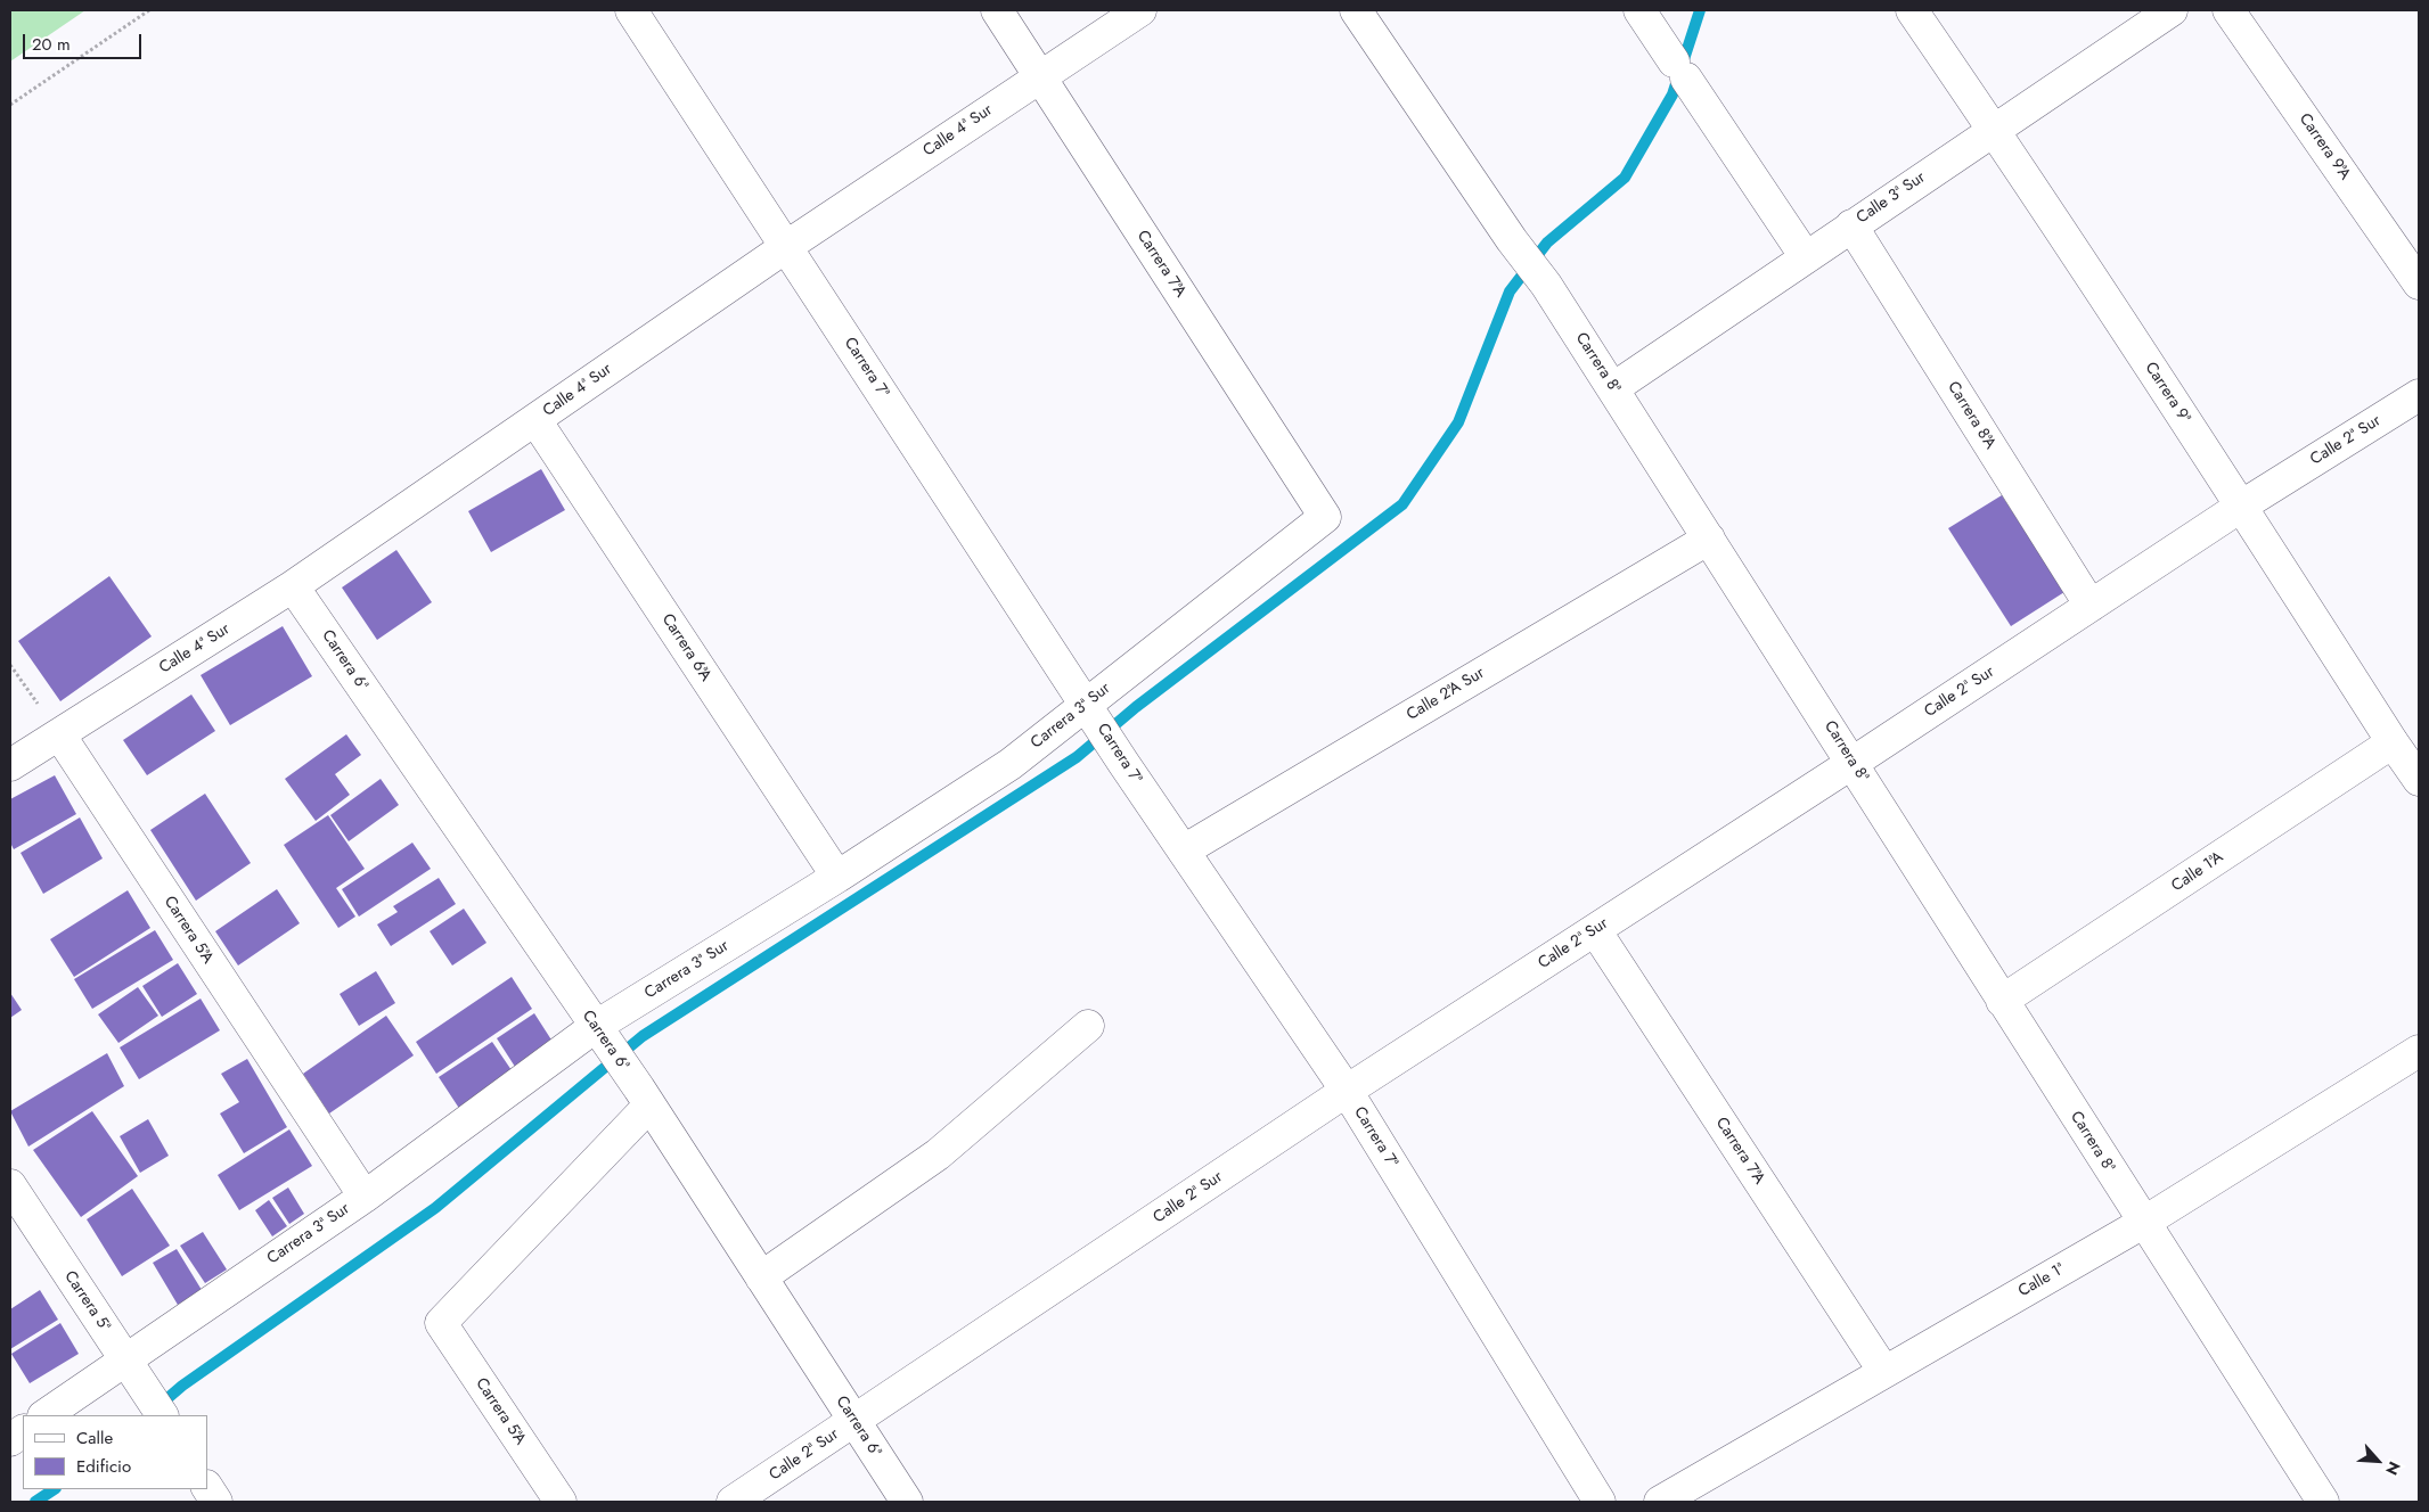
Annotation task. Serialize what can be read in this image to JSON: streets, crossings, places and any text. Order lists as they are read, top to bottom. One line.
{"streets":{"street":["Calle 4ª Sur","Carrera 9ªA","Calle 3ª Sur","Carrera 7ªA","Carrera 8ª","Carrera 7ª","Carrera 9ª","Carrera 8ªA","Calle 2ª Sur","Carrera 6ªA","Carrera 6ª","Calle 2ªA Sur","Carrera 3ª Sur","Calle 1ªA","Carrera 5ªA","Calle 1ª","Carrera 5ª"]},"crossings":[["Calle 4ª Sur","Carrera 7ªA"],["Calle 4ª Sur","Carrera 7ª"],["Calle 4ª Sur","Carrera 6ªA"],["Calle 4ª Sur","Carrera 6ª"],["Calle 4ª Sur","Carrera 5ªA"],["Calle 3ª Sur","Carrera 8ª"],["Calle 3ª Sur","Carrera 9ª"],["Calle 3ª Sur","Carrera 8ªA"],["Carrera 7ªA","Calle 2ª Sur"],["Carrera 7ªA","Carrera 3ª Sur"],["Carrera 7ªA","Calle 1ª"],["Carrera 8ª","Calle 2ª Sur"],["Carrera 8ª","Calle 2ªA Sur"],["Carrera 8ª","Calle 1ªA"],["Carrera 8ª","Calle 1ª"],["Carrera 7ª","Calle 2ª Sur"],["Carrera 7ª","Calle 2ªA Sur"],["Carrera 7ª","Carrera 3ª Sur"],["Carrera 9ª","Calle 2ª Sur"],["Carrera 9ª","Calle 1ªA"],["Carrera 8ªA","Calle 2ª Sur"],["Calle 2ª Sur","Carrera 6ª"],["Carrera 6ªA","Carrera 3ª Sur"],["Carrera 6ª","Carrera 3ª Sur"],["Carrera 6ª","Carrera 5ªA"],["Carrera 3ª Sur","Carrera 5ªA"],["Carrera 3ª Sur","Carrera 5ª"]],"legend":["Calle","Edificio"],"scale_bar":"20 m","north":"bottom right"}
